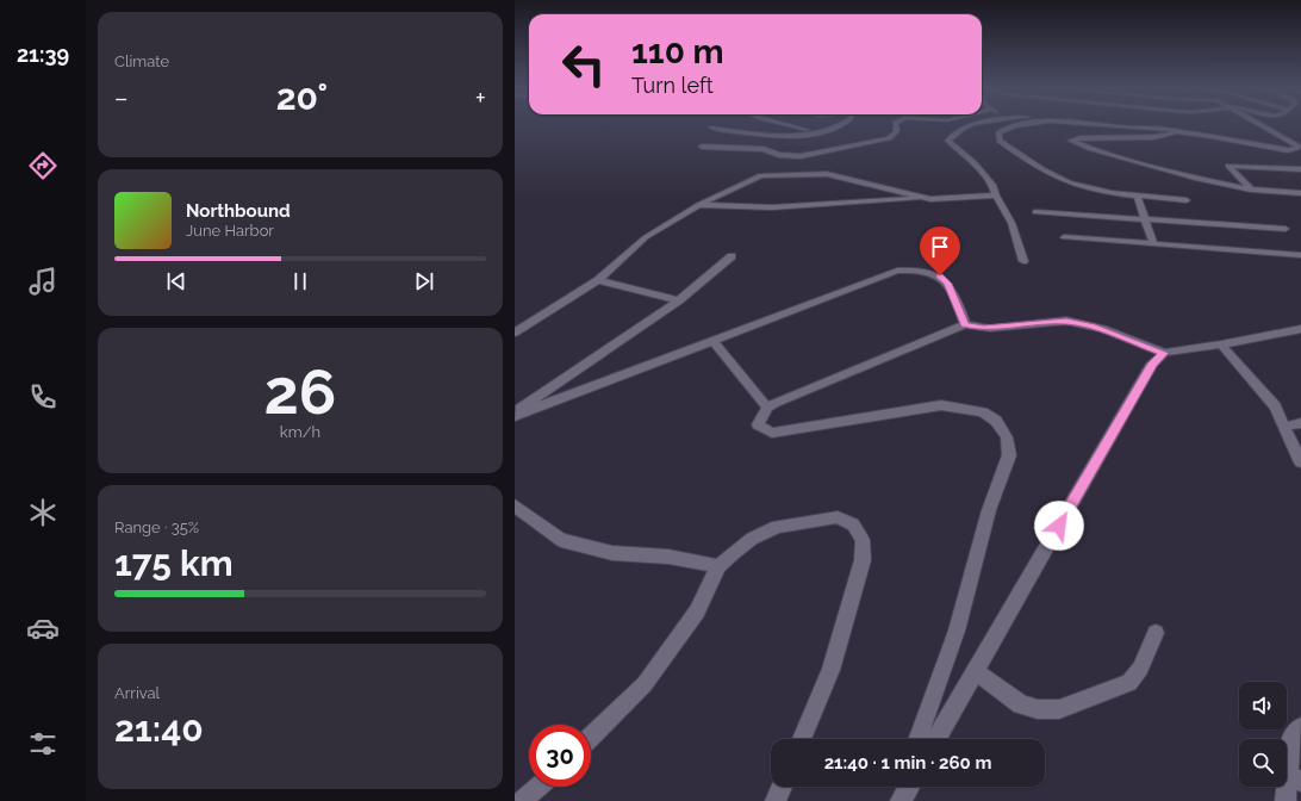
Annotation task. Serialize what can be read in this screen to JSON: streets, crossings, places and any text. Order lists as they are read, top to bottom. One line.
{"page":{"tabs":"21:39","tile":["Climate",["26","km/h"],["Range · 35%","175 km"],["Arrival","21:40"]],"turn":["110 m","Turn left"],"heat":["−","20°","+"],"song":["Northbound","June Harbor"],"limit":"30","trip":"21:40 · 1 min · 260 m"}}
